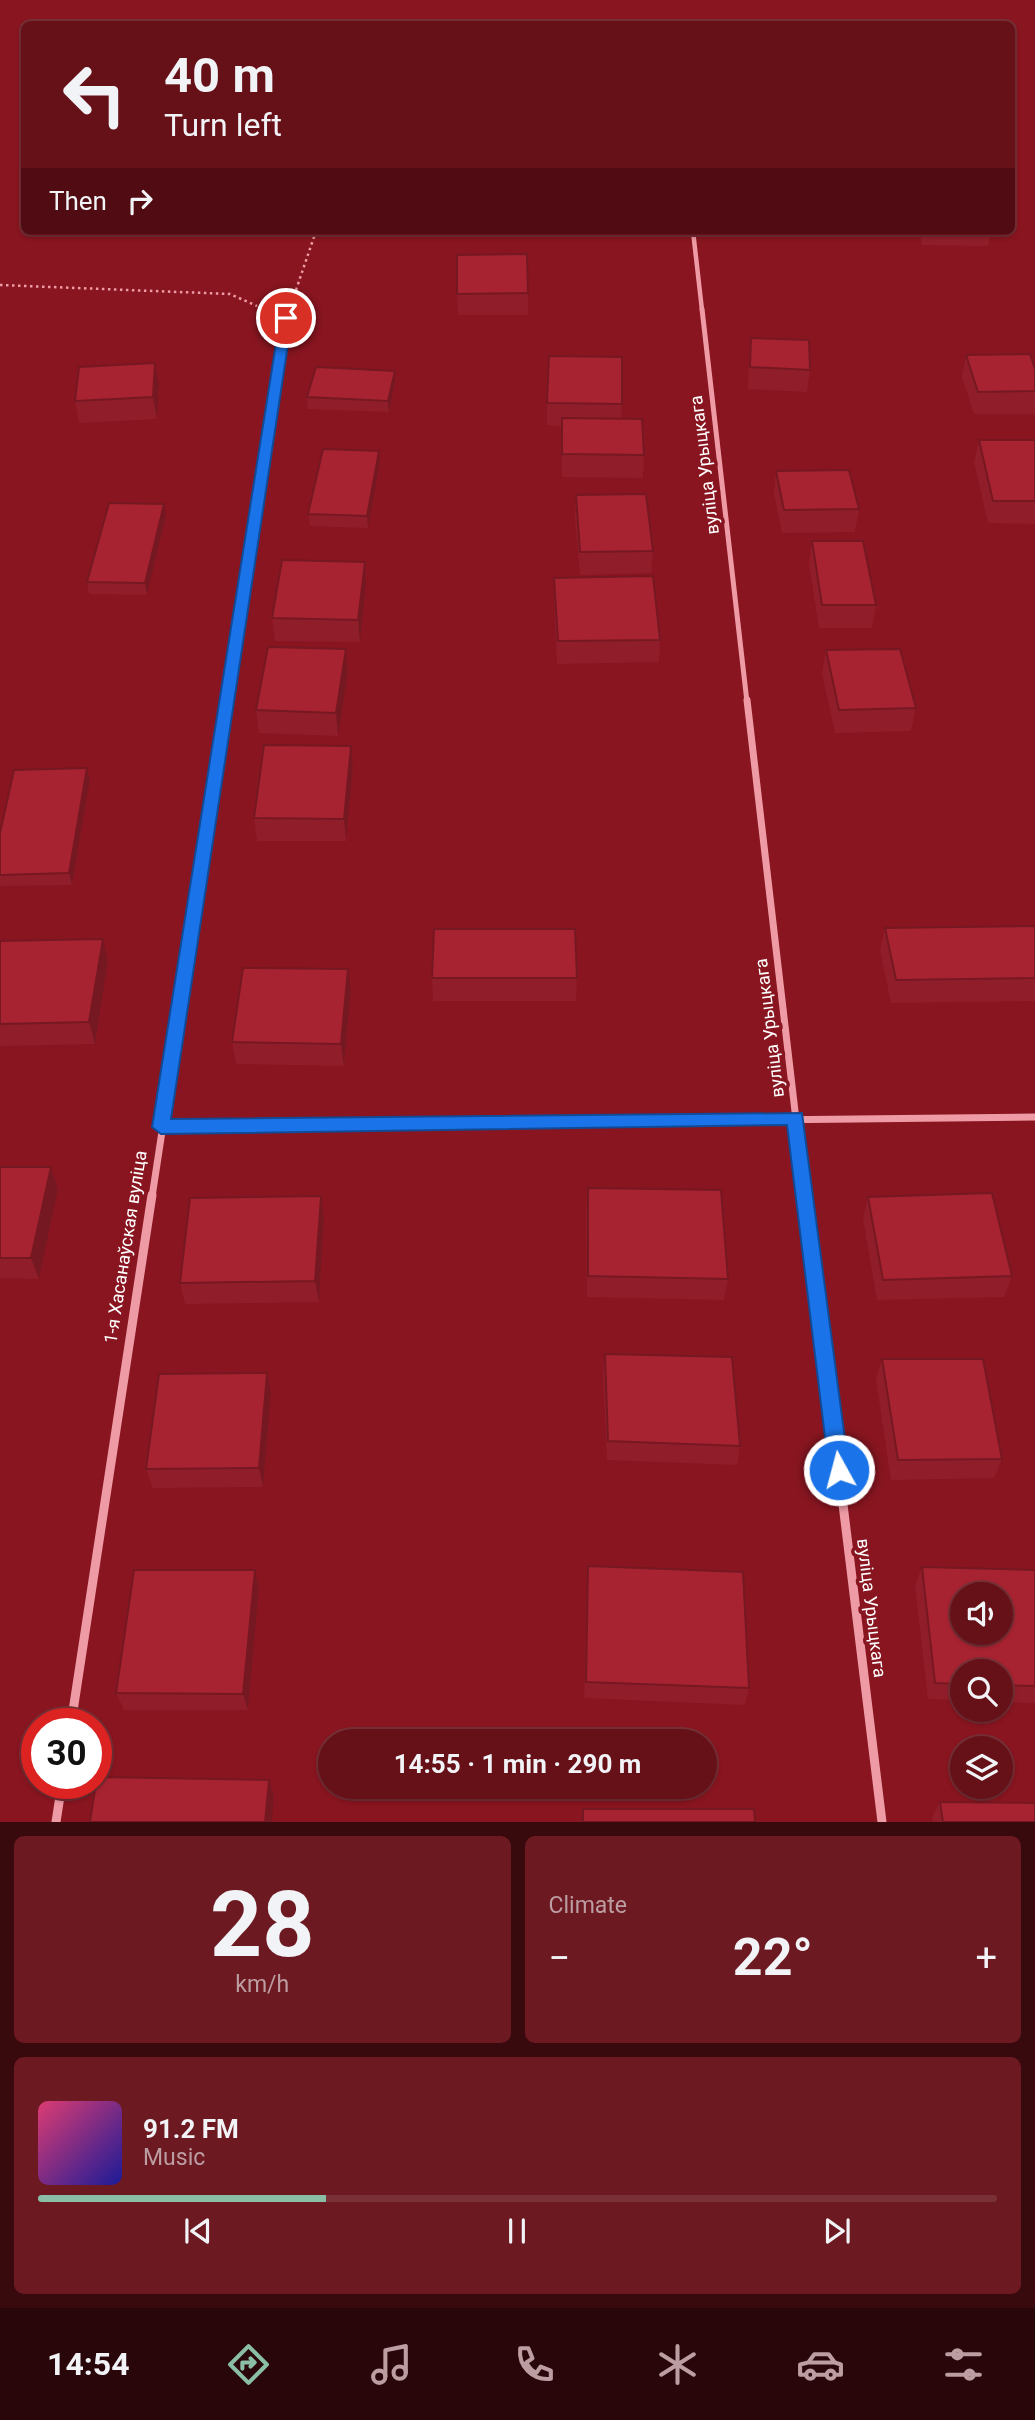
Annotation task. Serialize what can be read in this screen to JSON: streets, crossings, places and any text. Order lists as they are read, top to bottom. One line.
{"streets":{"street":["вуліца Урыцкага","1-я Хасанаўская вуліца"]},"page":{"turn":["40 m","Turn left"],"then":"Then","limit":"30","trip":"14:55 · 1 min · 290 m","tile":[["28","km/h"],"Climate"],"heat":["−","22°","+"],"song":["91.2 FM","Music"],"tabs":"14:54"}}
